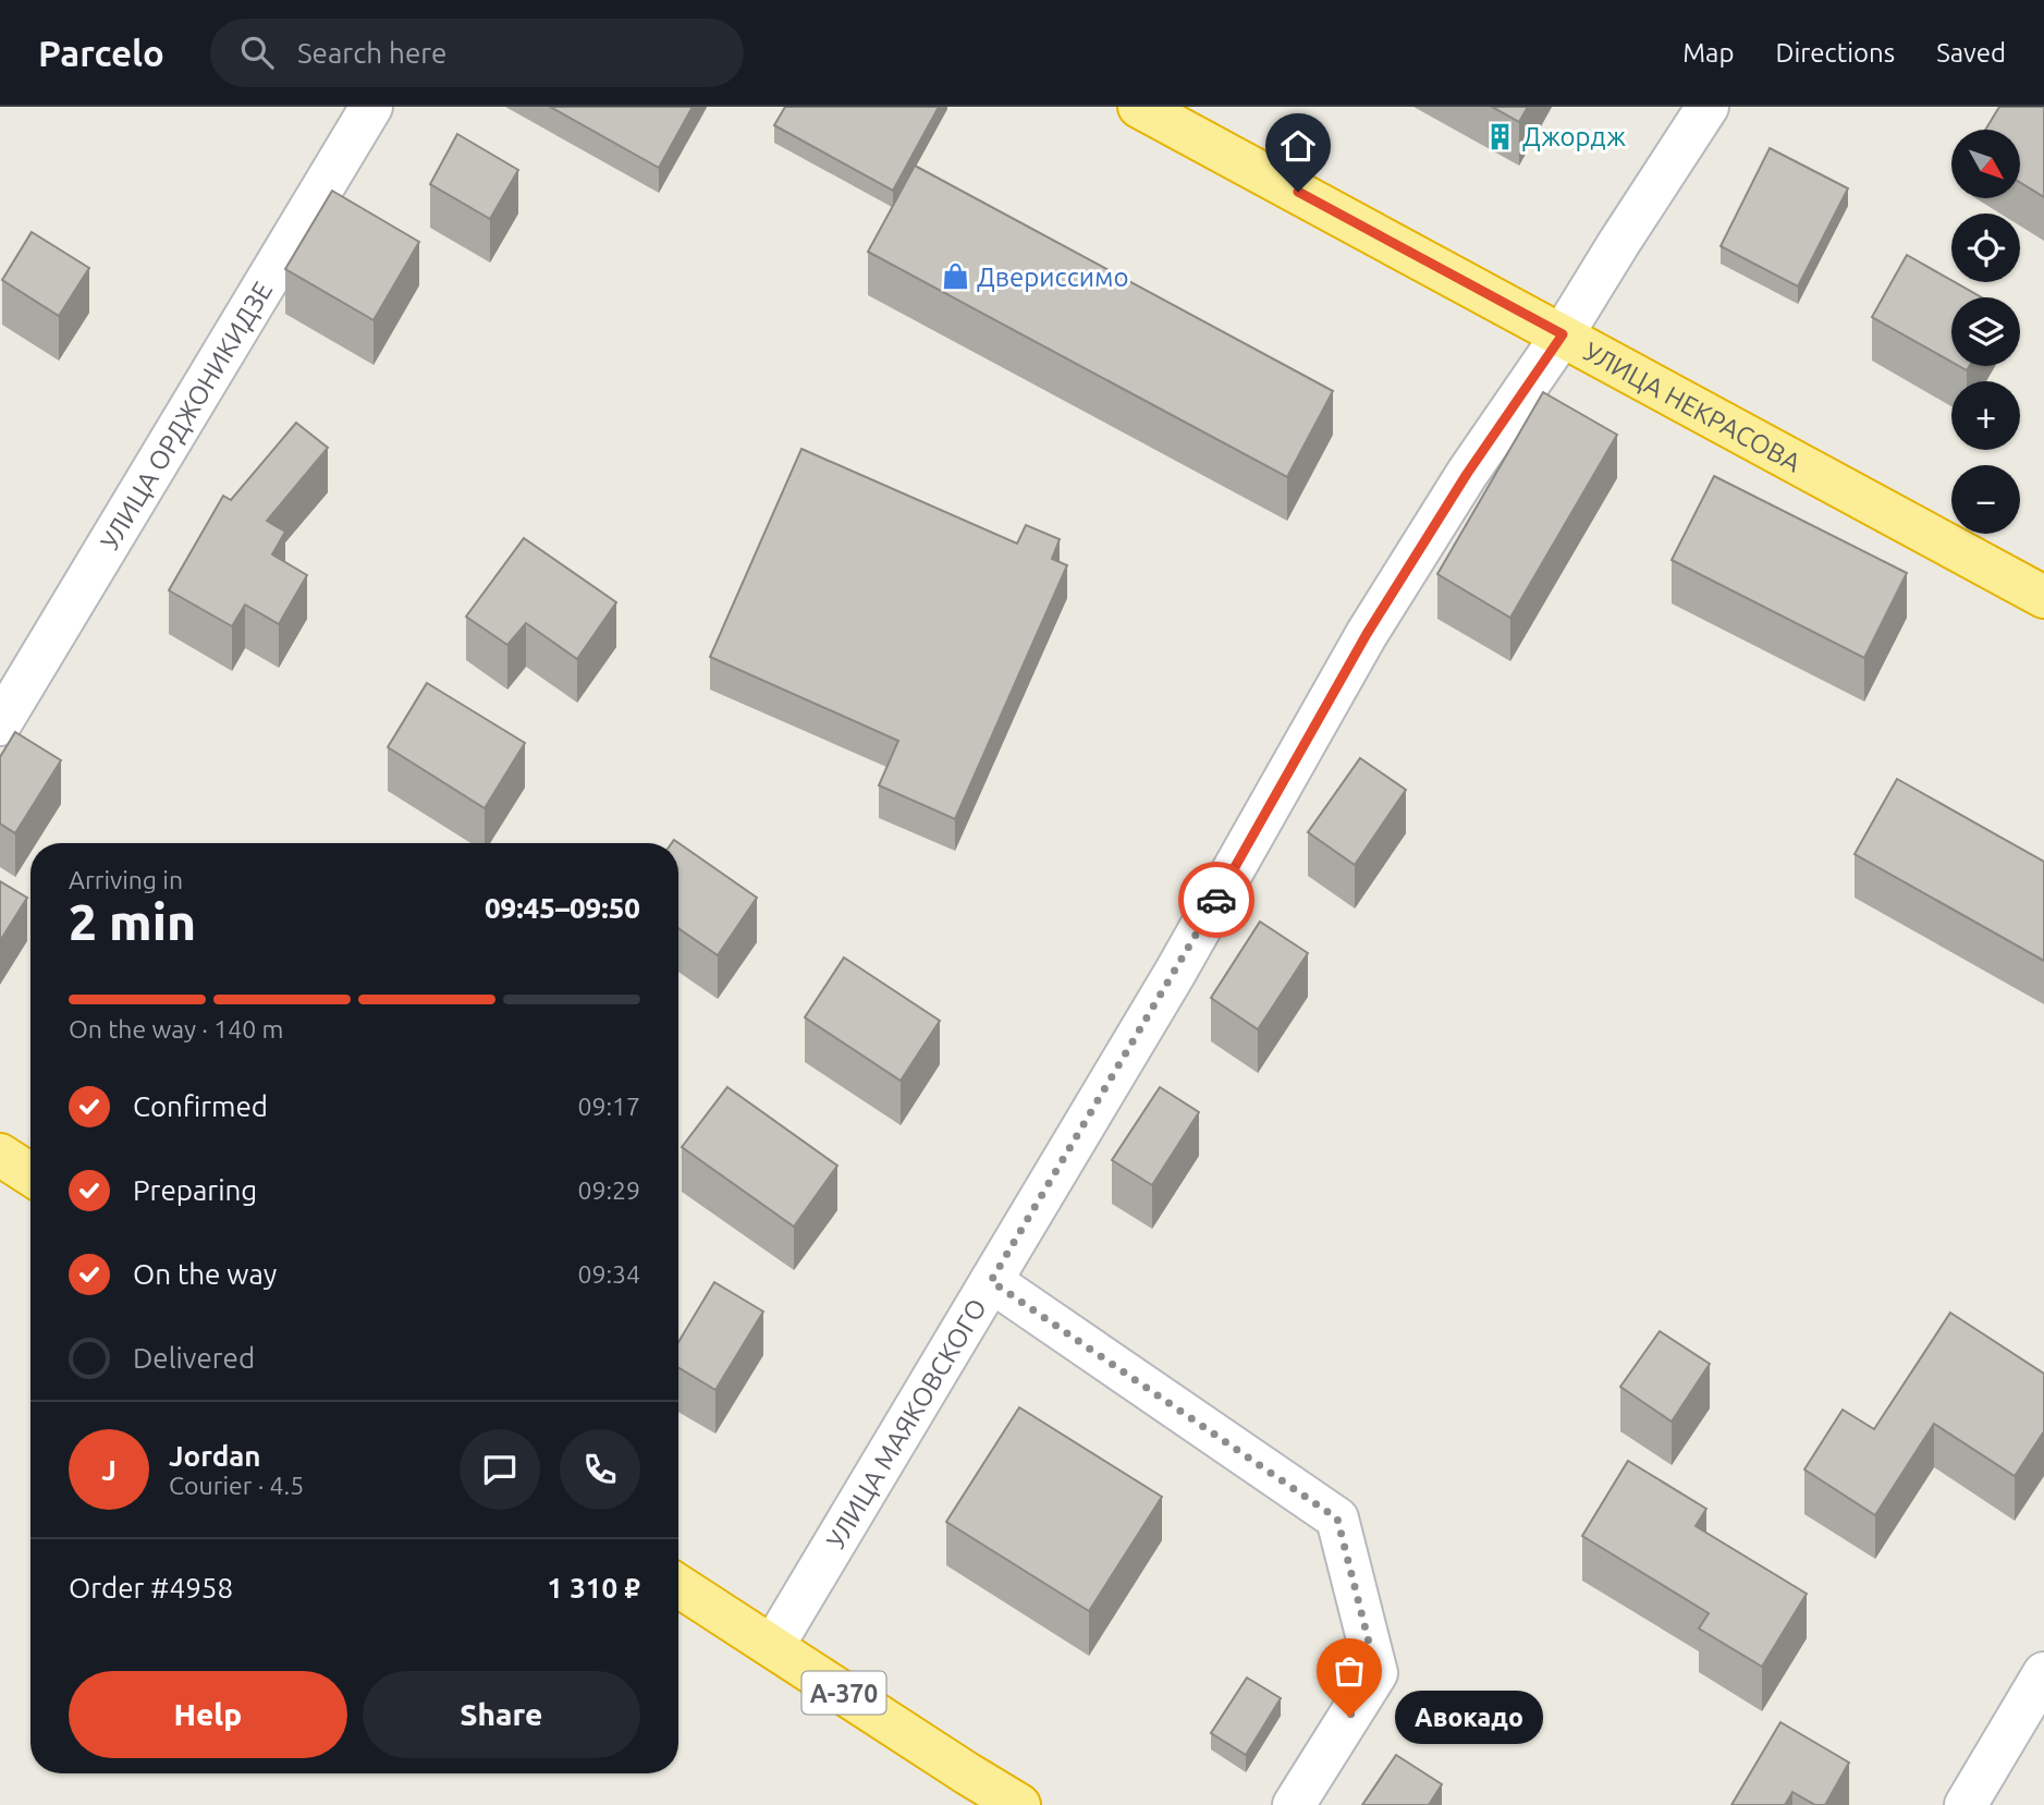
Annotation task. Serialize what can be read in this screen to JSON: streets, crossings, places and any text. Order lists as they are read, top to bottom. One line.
{"streets":{"highway":["УЛИЦА НЕКРАСОВА","А-370"],"street":["УЛИЦА ОРДЖОНИКИДЗЕ","УЛИЦА МАЯКОВСКОГО"]},"crossings":[["УЛИЦА НЕКРАСОВА","УЛИЦА МАЯКОВСКОГО"],["УЛИЦА МАЯКОВСКОГО","А-370"]],"places":{"building":["Джордж"],"shop":["Двериссимо"],"other":["Авокадо"]},"north":"bottom right","page":{"header":"Parcelo","search":"Search here","nav":["Map","Directions","Saved"],"map_buttons":["+","−"],"heading":["2 min","Arriving in","09:45–09:50"],"panel":["Jordan","Courier · 4.5","Order #4958","1 310 ₽"],"bar":"On the way · 140 m","list":[["Confirmed","09:17"],["Preparing","09:29"],["On the way","09:34"],"Delivered"],"round":"J","buttons":["Help","Share"],"bubble":"Авокадо"}}
